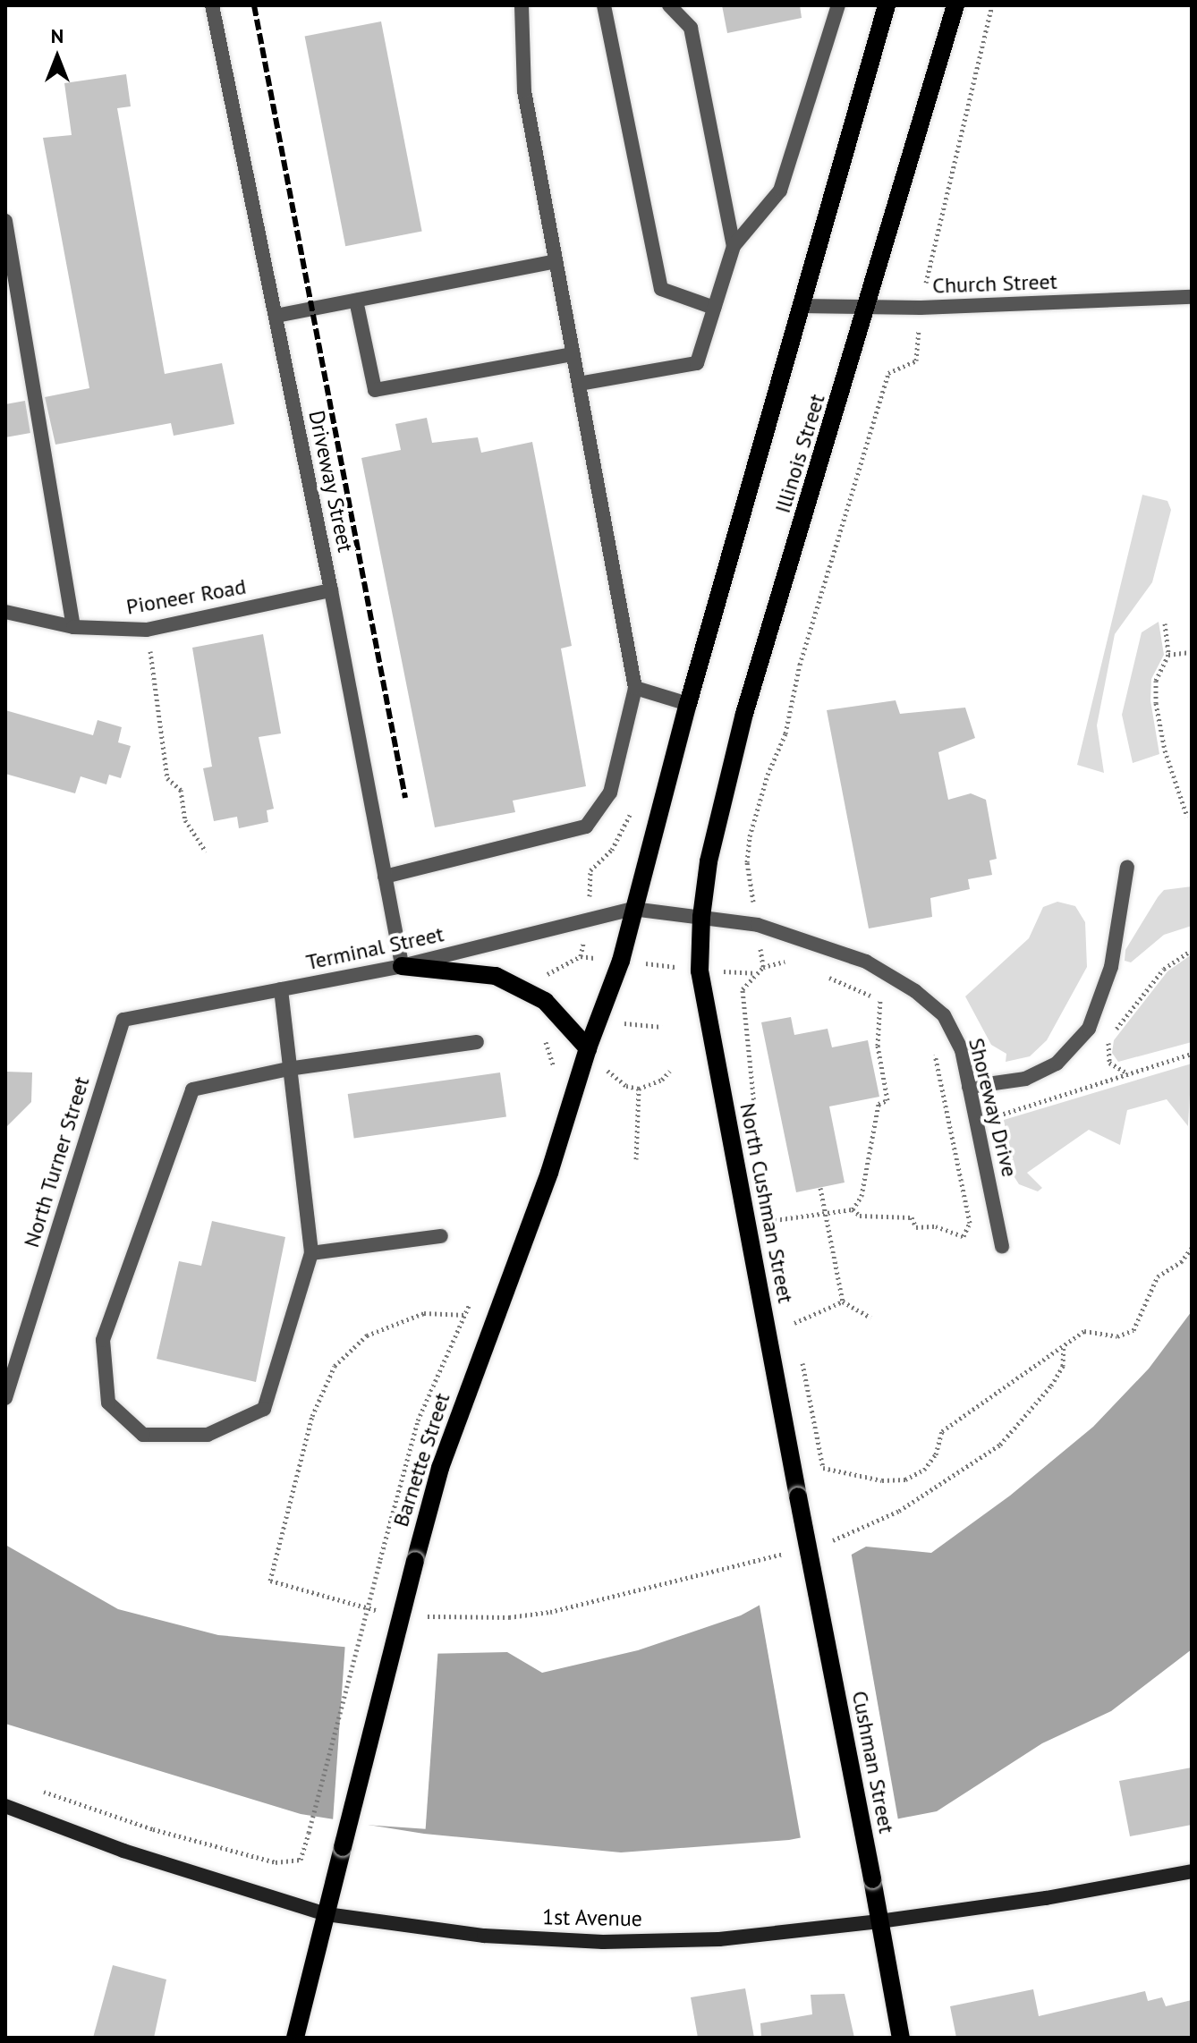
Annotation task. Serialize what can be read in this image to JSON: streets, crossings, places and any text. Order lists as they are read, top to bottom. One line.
{"streets":{"main road":["Illinois Street","North Cushman Street","Barnette Street","Cushman Street","1st Avenue"],"street":["Church Street","Driveway Street","Pioneer Road","Terminal Street","Shoreway Drive","North Turner Street"]},"crossings":[["Church Street","Illinois Street"],["Illinois Street","Terminal Street"],["Illinois Street","Shoreway Drive"],["Illinois Street","North Cushman Street"],["Illinois Street","Barnette Street"],["Driveway Street","Pioneer Road"],["Driveway Street","Terminal Street"],["Terminal Street","Shoreway Drive"],["Terminal Street","North Turner Street"],["Terminal Street","Barnette Street"],["Shoreway Drive","North Cushman Street"],["Shoreway Drive","Barnette Street"],["North Cushman Street","Cushman Street"],["Barnette Street","1st Avenue"],["Cushman Street","1st Avenue"]],"north":"top"}
